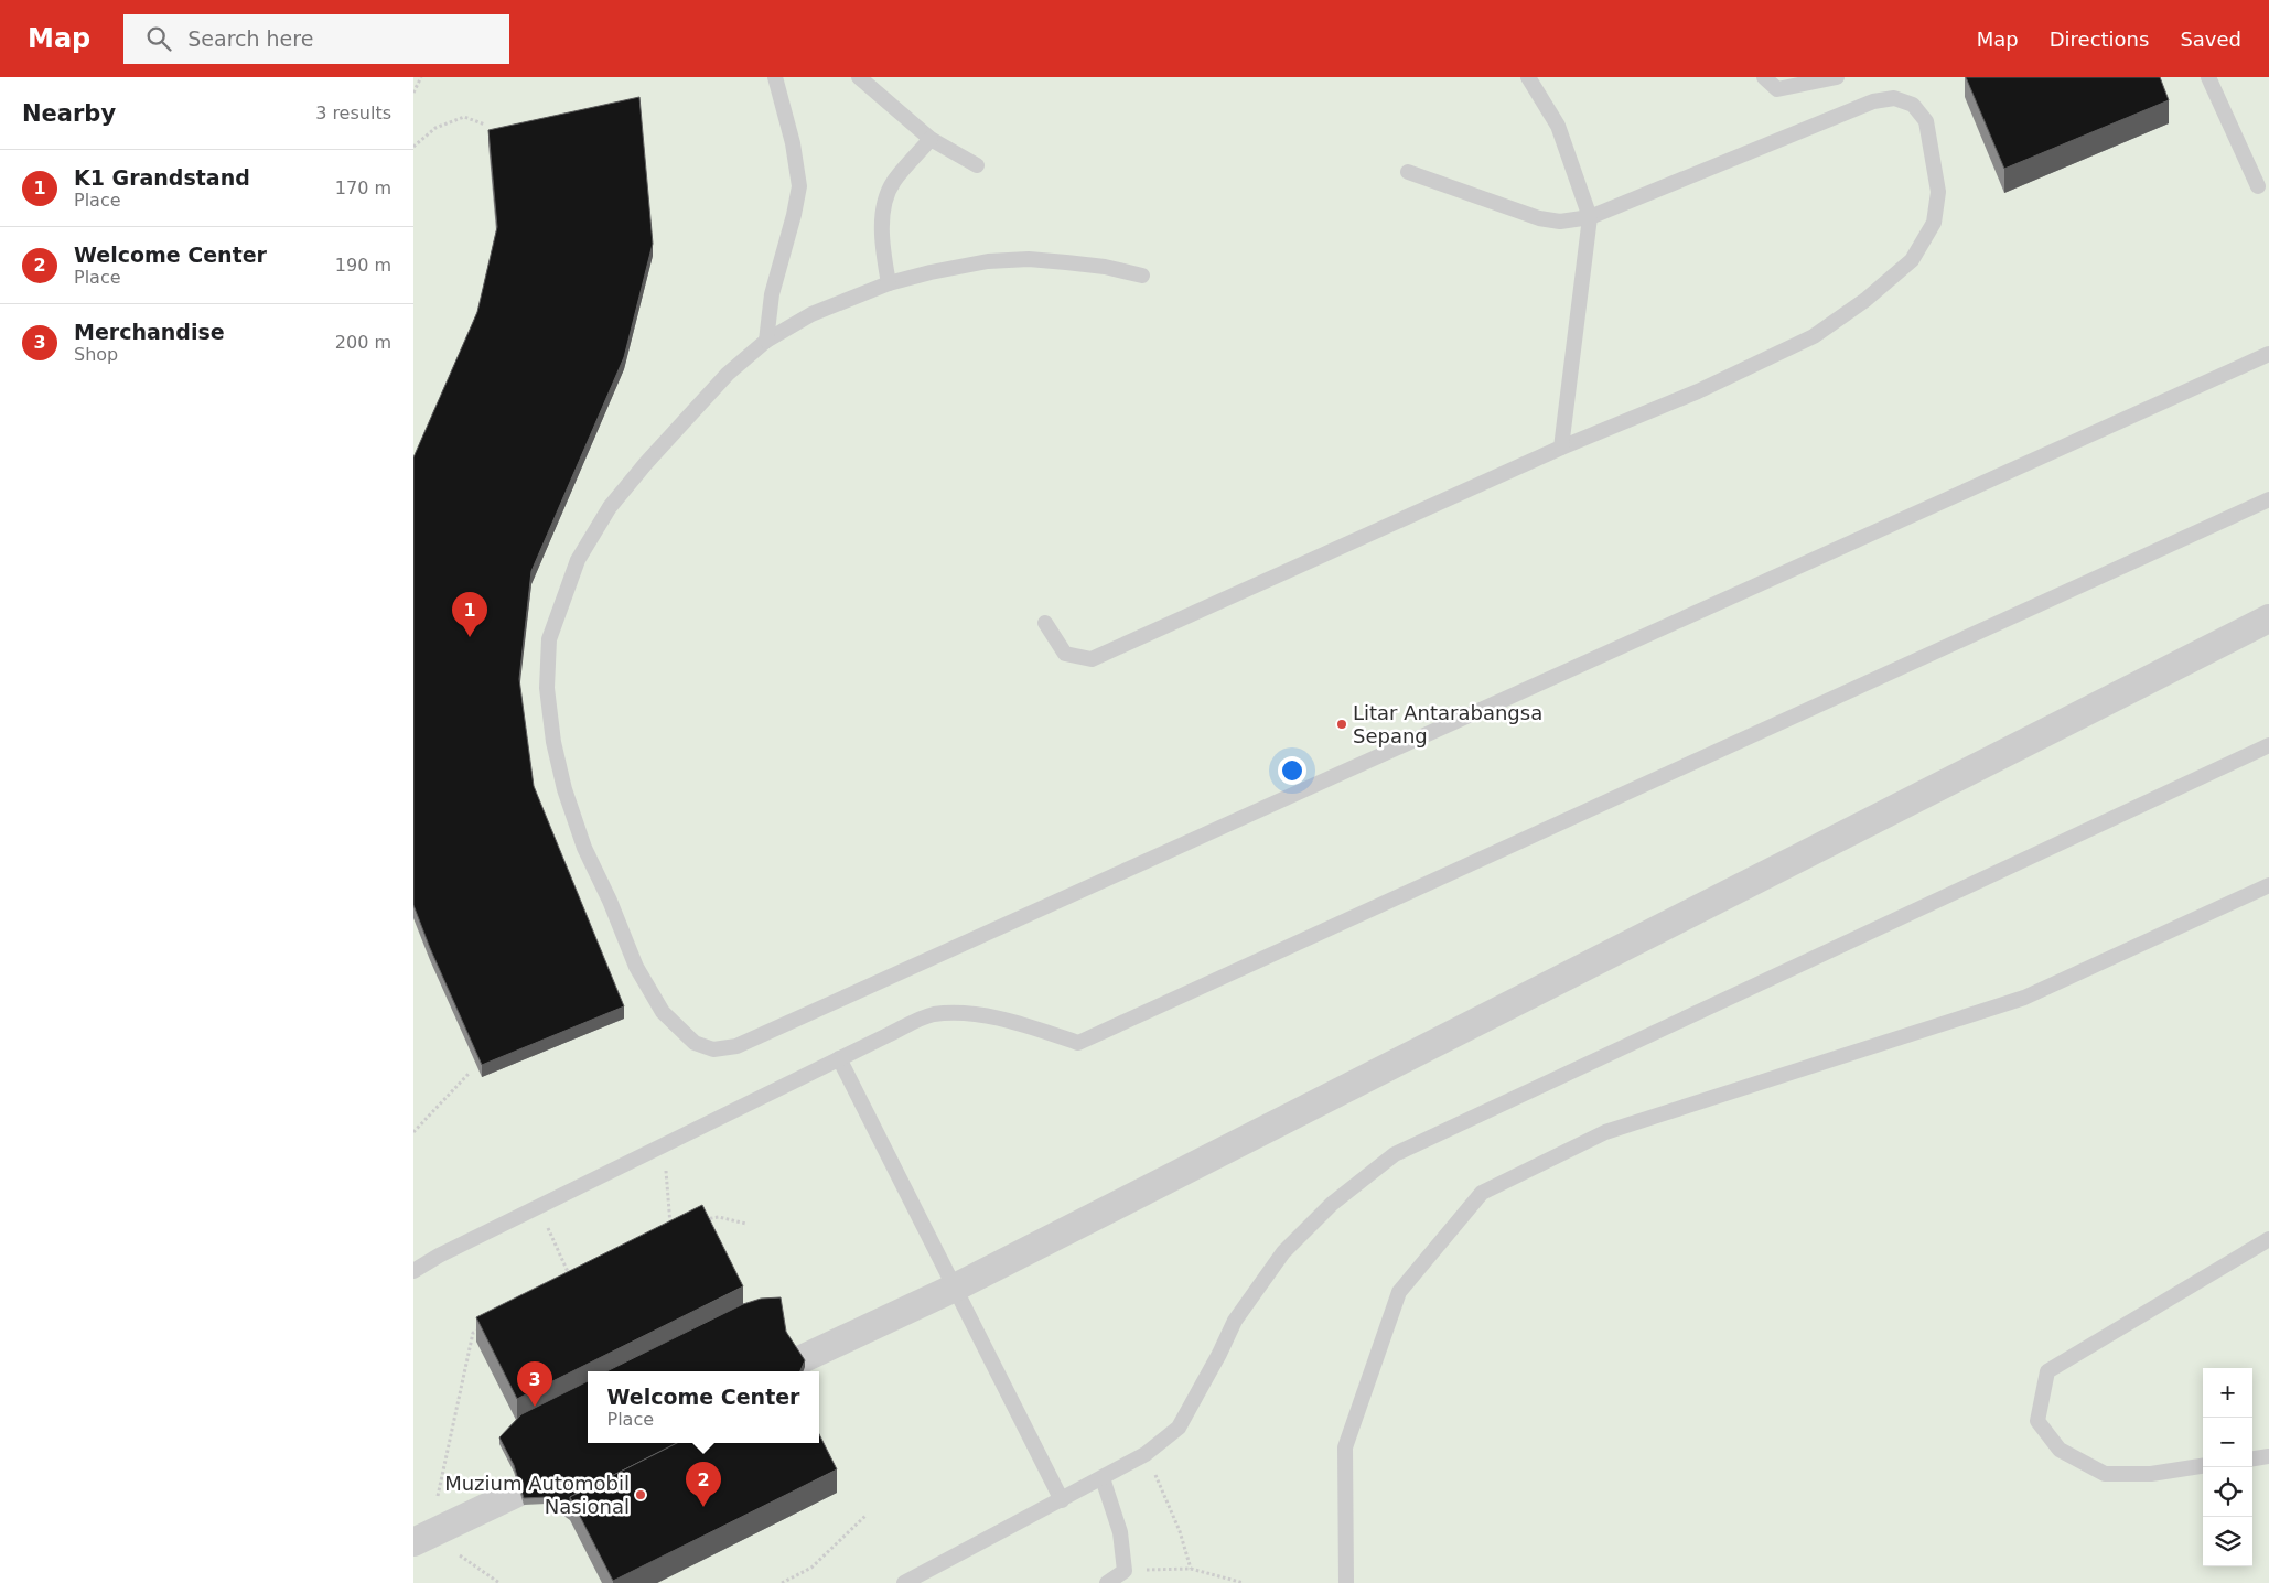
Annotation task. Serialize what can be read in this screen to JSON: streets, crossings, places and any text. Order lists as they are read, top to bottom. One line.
{"places":["Litar Antarabangsa Sepang","Muzium Automobil Nasional"],"page":{"header":"Map","search":"Search here","nav":["Map","Directions","Saved"],"heading":["Nearby","3 results"],"list":[{"mark":"1","name":"K1 Grandstand","note":"Place","value":"170 m"},{"mark":"2","name":"Welcome Center","note":"Place","value":"190 m"},{"mark":"3","name":"Merchandise","note":"Shop","value":"200 m"}],"pins":["1","3","2"],"map_buttons":["+","−"],"popup":["Welcome Center","Place"]}}
